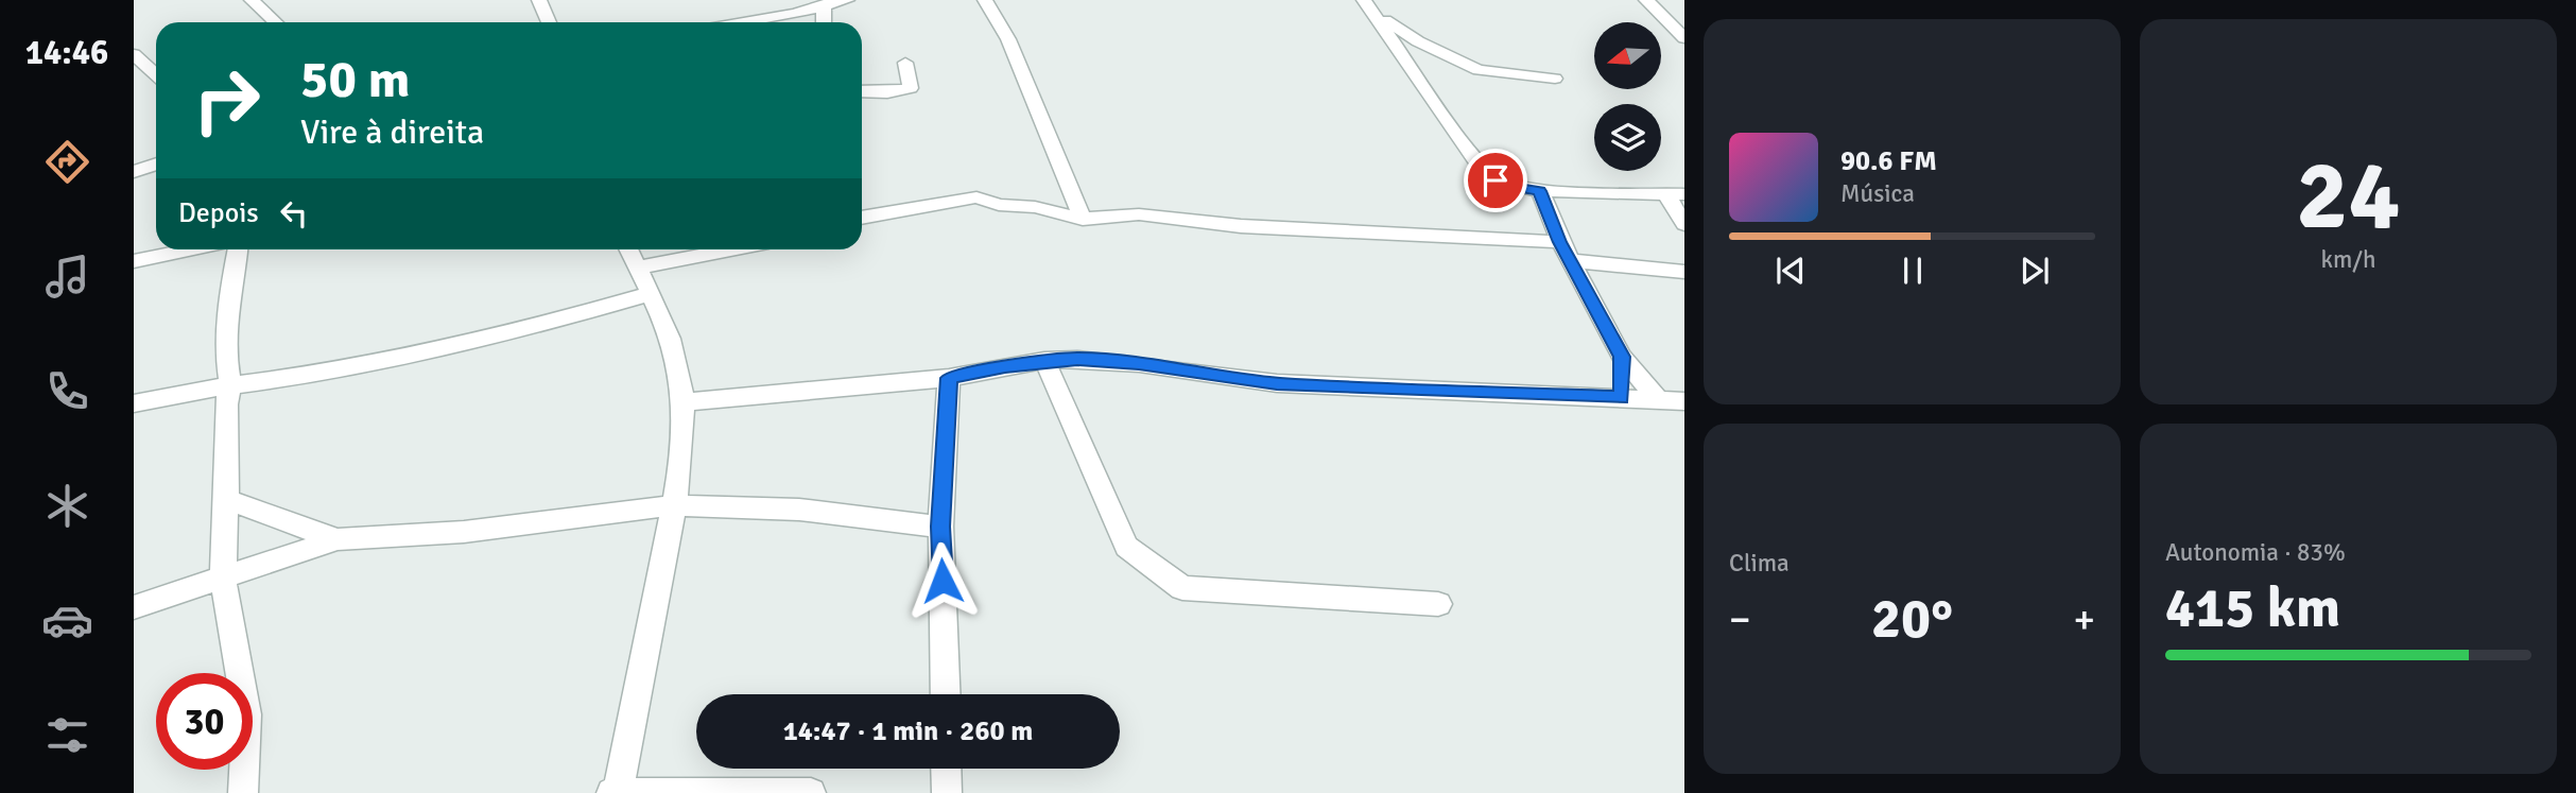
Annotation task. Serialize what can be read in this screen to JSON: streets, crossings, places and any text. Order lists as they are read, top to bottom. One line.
{"north":"left","page":{"tabs":"14:46","tile":[["24","km/h"],"Clima",["Autonomia · 83%","415 km"]],"turn":["50 m","Vire à direita"],"song":["90.6 FM","Música"],"then":"Depois","heat":["−","20°","+"],"limit":"30","trip":"14:47 · 1 min · 260 m"}}
